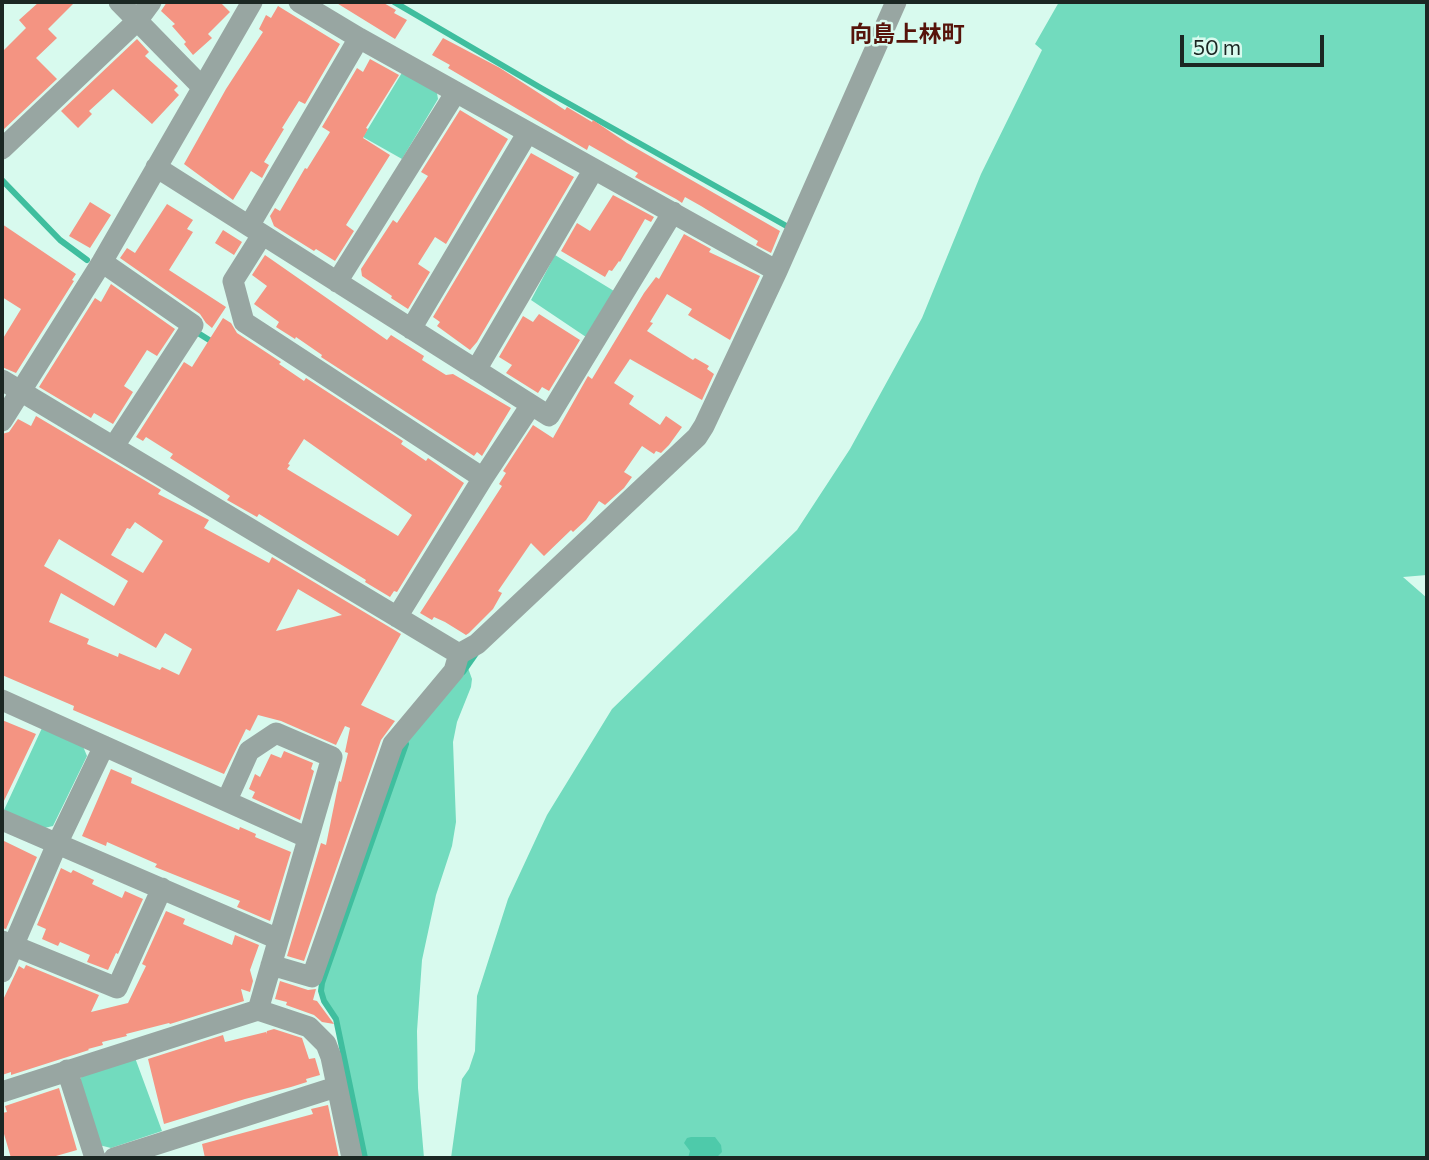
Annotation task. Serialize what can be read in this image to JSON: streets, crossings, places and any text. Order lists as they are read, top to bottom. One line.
{"districts":["向島上林町"],"scale_bar":"50 m"}
